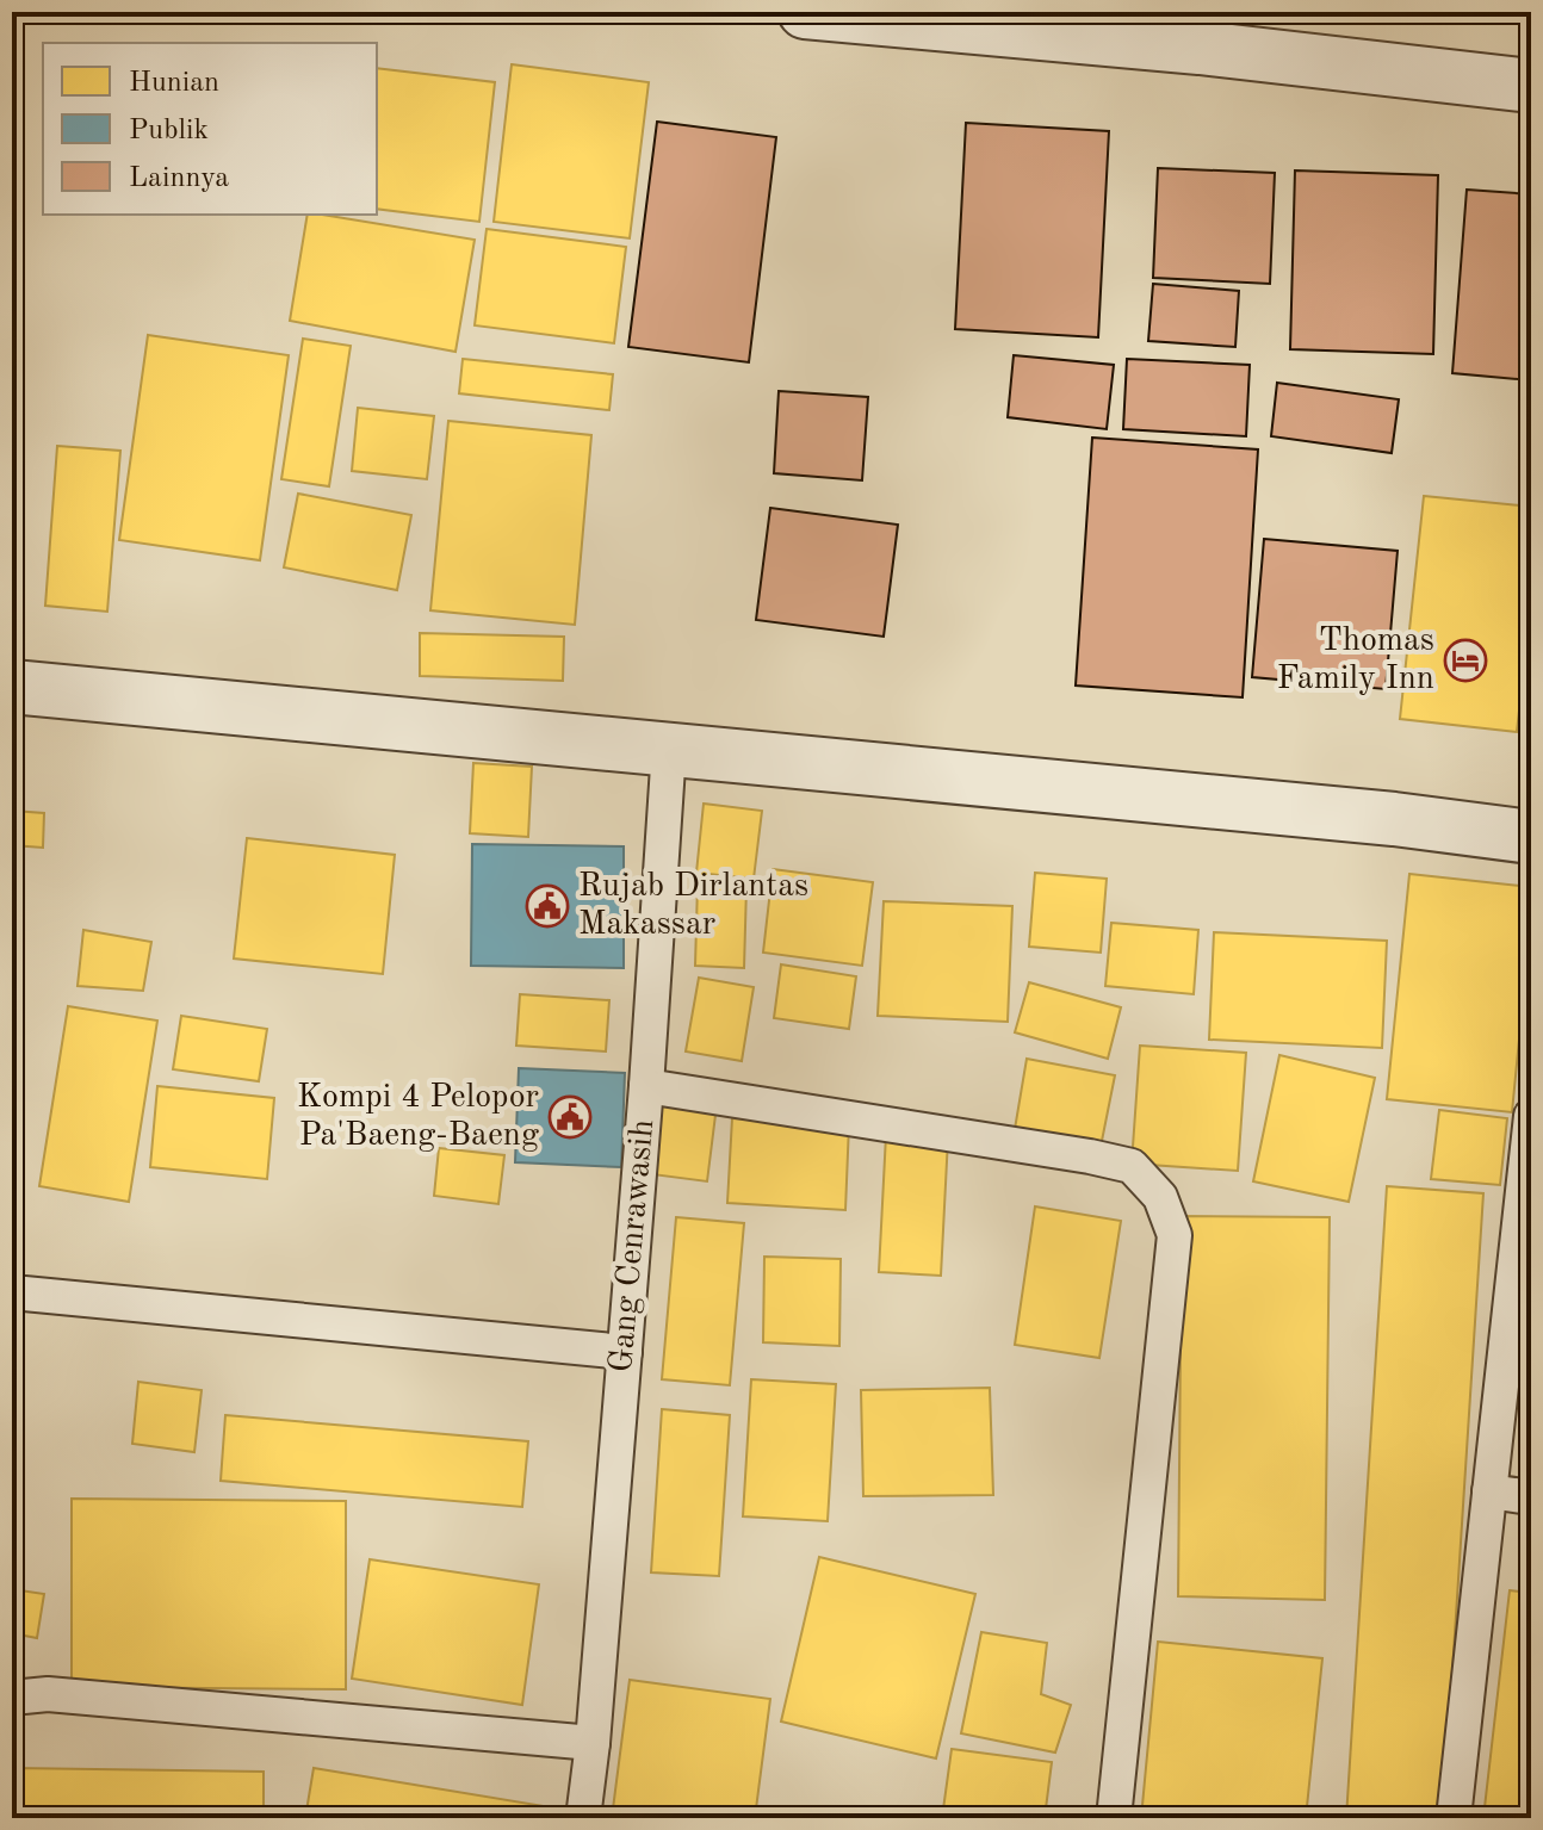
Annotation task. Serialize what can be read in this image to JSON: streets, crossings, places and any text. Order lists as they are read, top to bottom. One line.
{"streets":{"lane":["Gang Cenrawasih"]},"places":{"hotel":["Thomas Family Inn"],"public building":["Rujab Dirlantas Makassar","Kompi 4 Pelopor Pa'Baeng-Baeng"]},"legend":["Hunian","Publik","Lainnya"]}
